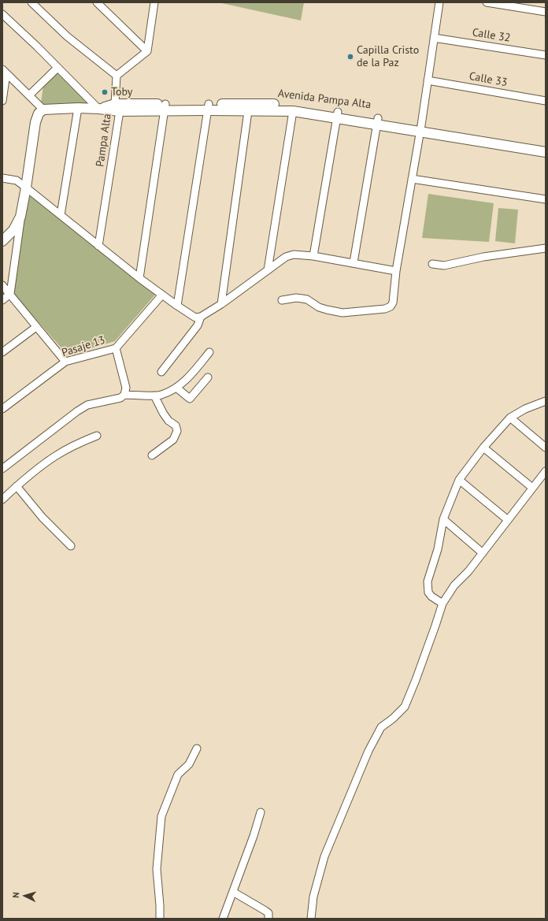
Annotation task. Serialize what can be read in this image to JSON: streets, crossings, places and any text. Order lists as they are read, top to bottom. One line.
{"streets":{"street":["Calle 32","Calle 33","Avenida Pampa Alta","Pampa Alta","Pasaje 13"]},"crossings":[["Avenida Pampa Alta","Pampa Alta"]],"places":["Capilla Cristo de la Paz","Toby"],"north":"left"}
